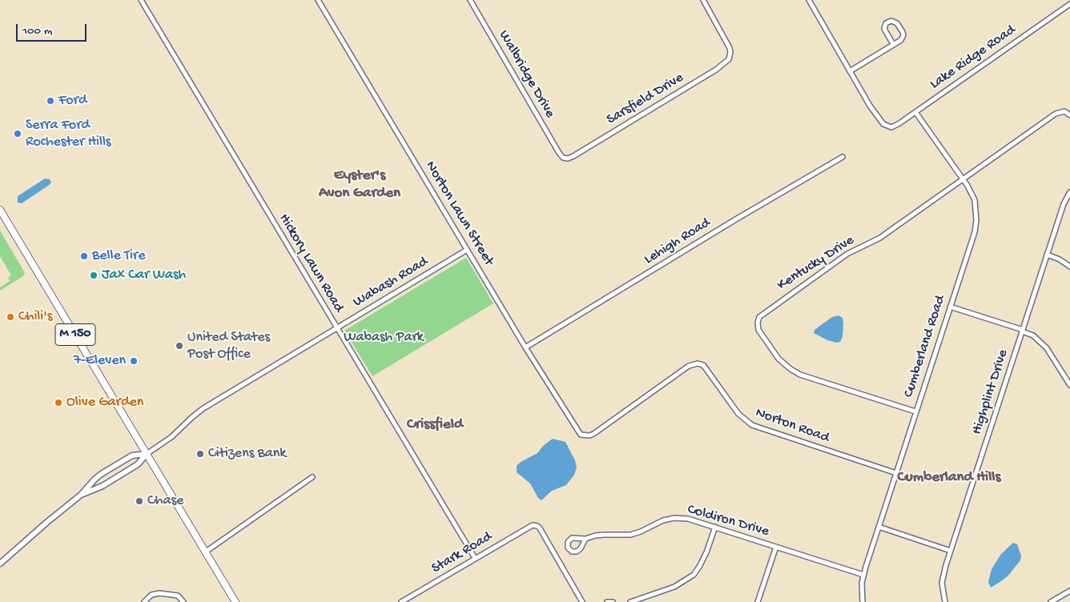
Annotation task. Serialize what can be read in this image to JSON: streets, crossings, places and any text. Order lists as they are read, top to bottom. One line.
{"streets":{"main road":["M 150"],"street":["Lake Ridge Road","Walbridge Drive","Sarsfield Drive","Norton Lawn Street","Lehigh Road","Hickory Lawn Road","Kentucky Drive","Wabash Road","Cumberland Road","Highplint Drive","Norton Road","Coldiron Drive","Stark Road"]},"crossings":[["Lake Ridge Road","Cumberland Road"],["Walbridge Drive","Sarsfield Drive"],["Norton Lawn Street","Lehigh Road"],["Norton Lawn Street","Wabash Road"],["Norton Lawn Street","Norton Road"],["Hickory Lawn Road","Wabash Road"],["Hickory Lawn Road","Stark Road"],["Kentucky Drive","Cumberland Road"],["Wabash Road","M 150"],["Cumberland Road","Norton Road"],["Cumberland Road","Coldiron Drive"]],"districts":["Eyster's Avon Garden","Crissfield","Cumberland Hills"],"parks":["Wabash Park"],"places":["Ford","Serra Ford Rochester Hills","Belle Tire","Jax Car Wash","Chili's","United States Post Office","7-Eleven","Olive Garden","Citizens Bank","Chase"],"scale_bar":"100 m"}
